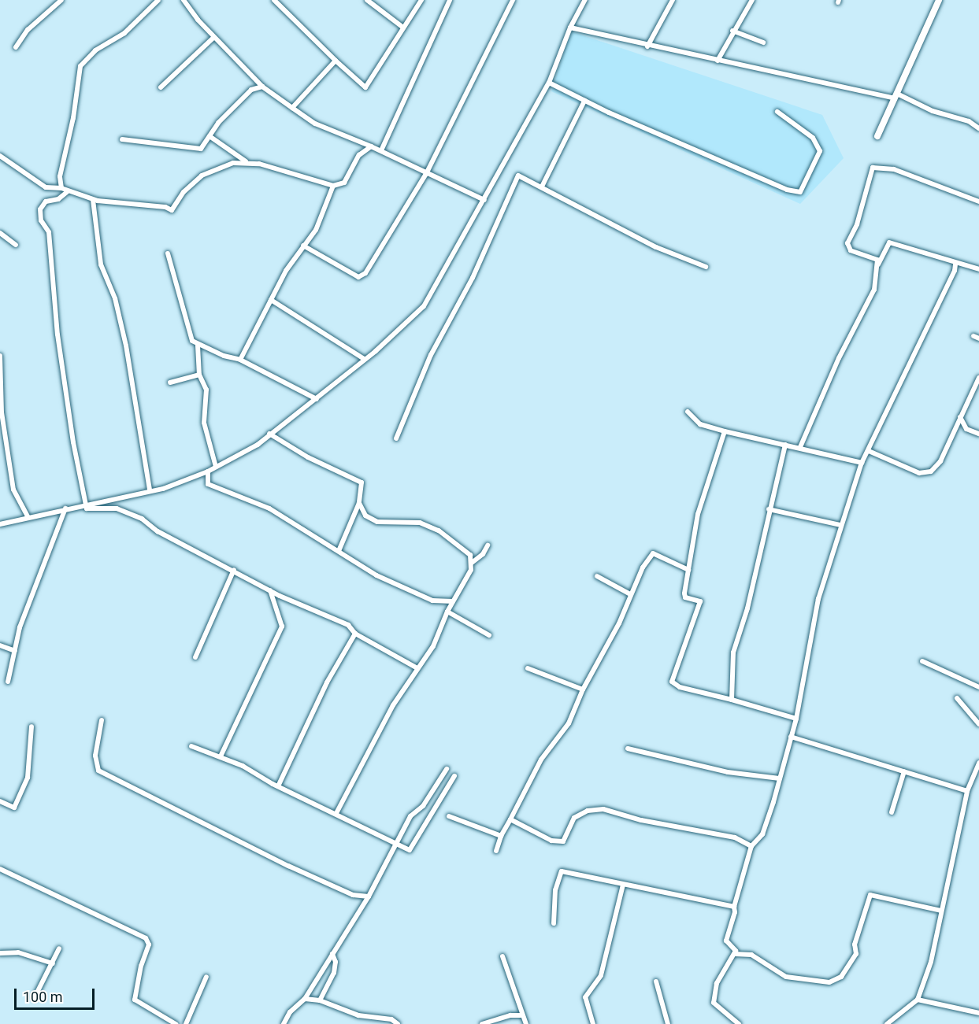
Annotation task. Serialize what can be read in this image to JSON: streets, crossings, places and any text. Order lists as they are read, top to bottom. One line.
{"scale_bar":"100 m"}
